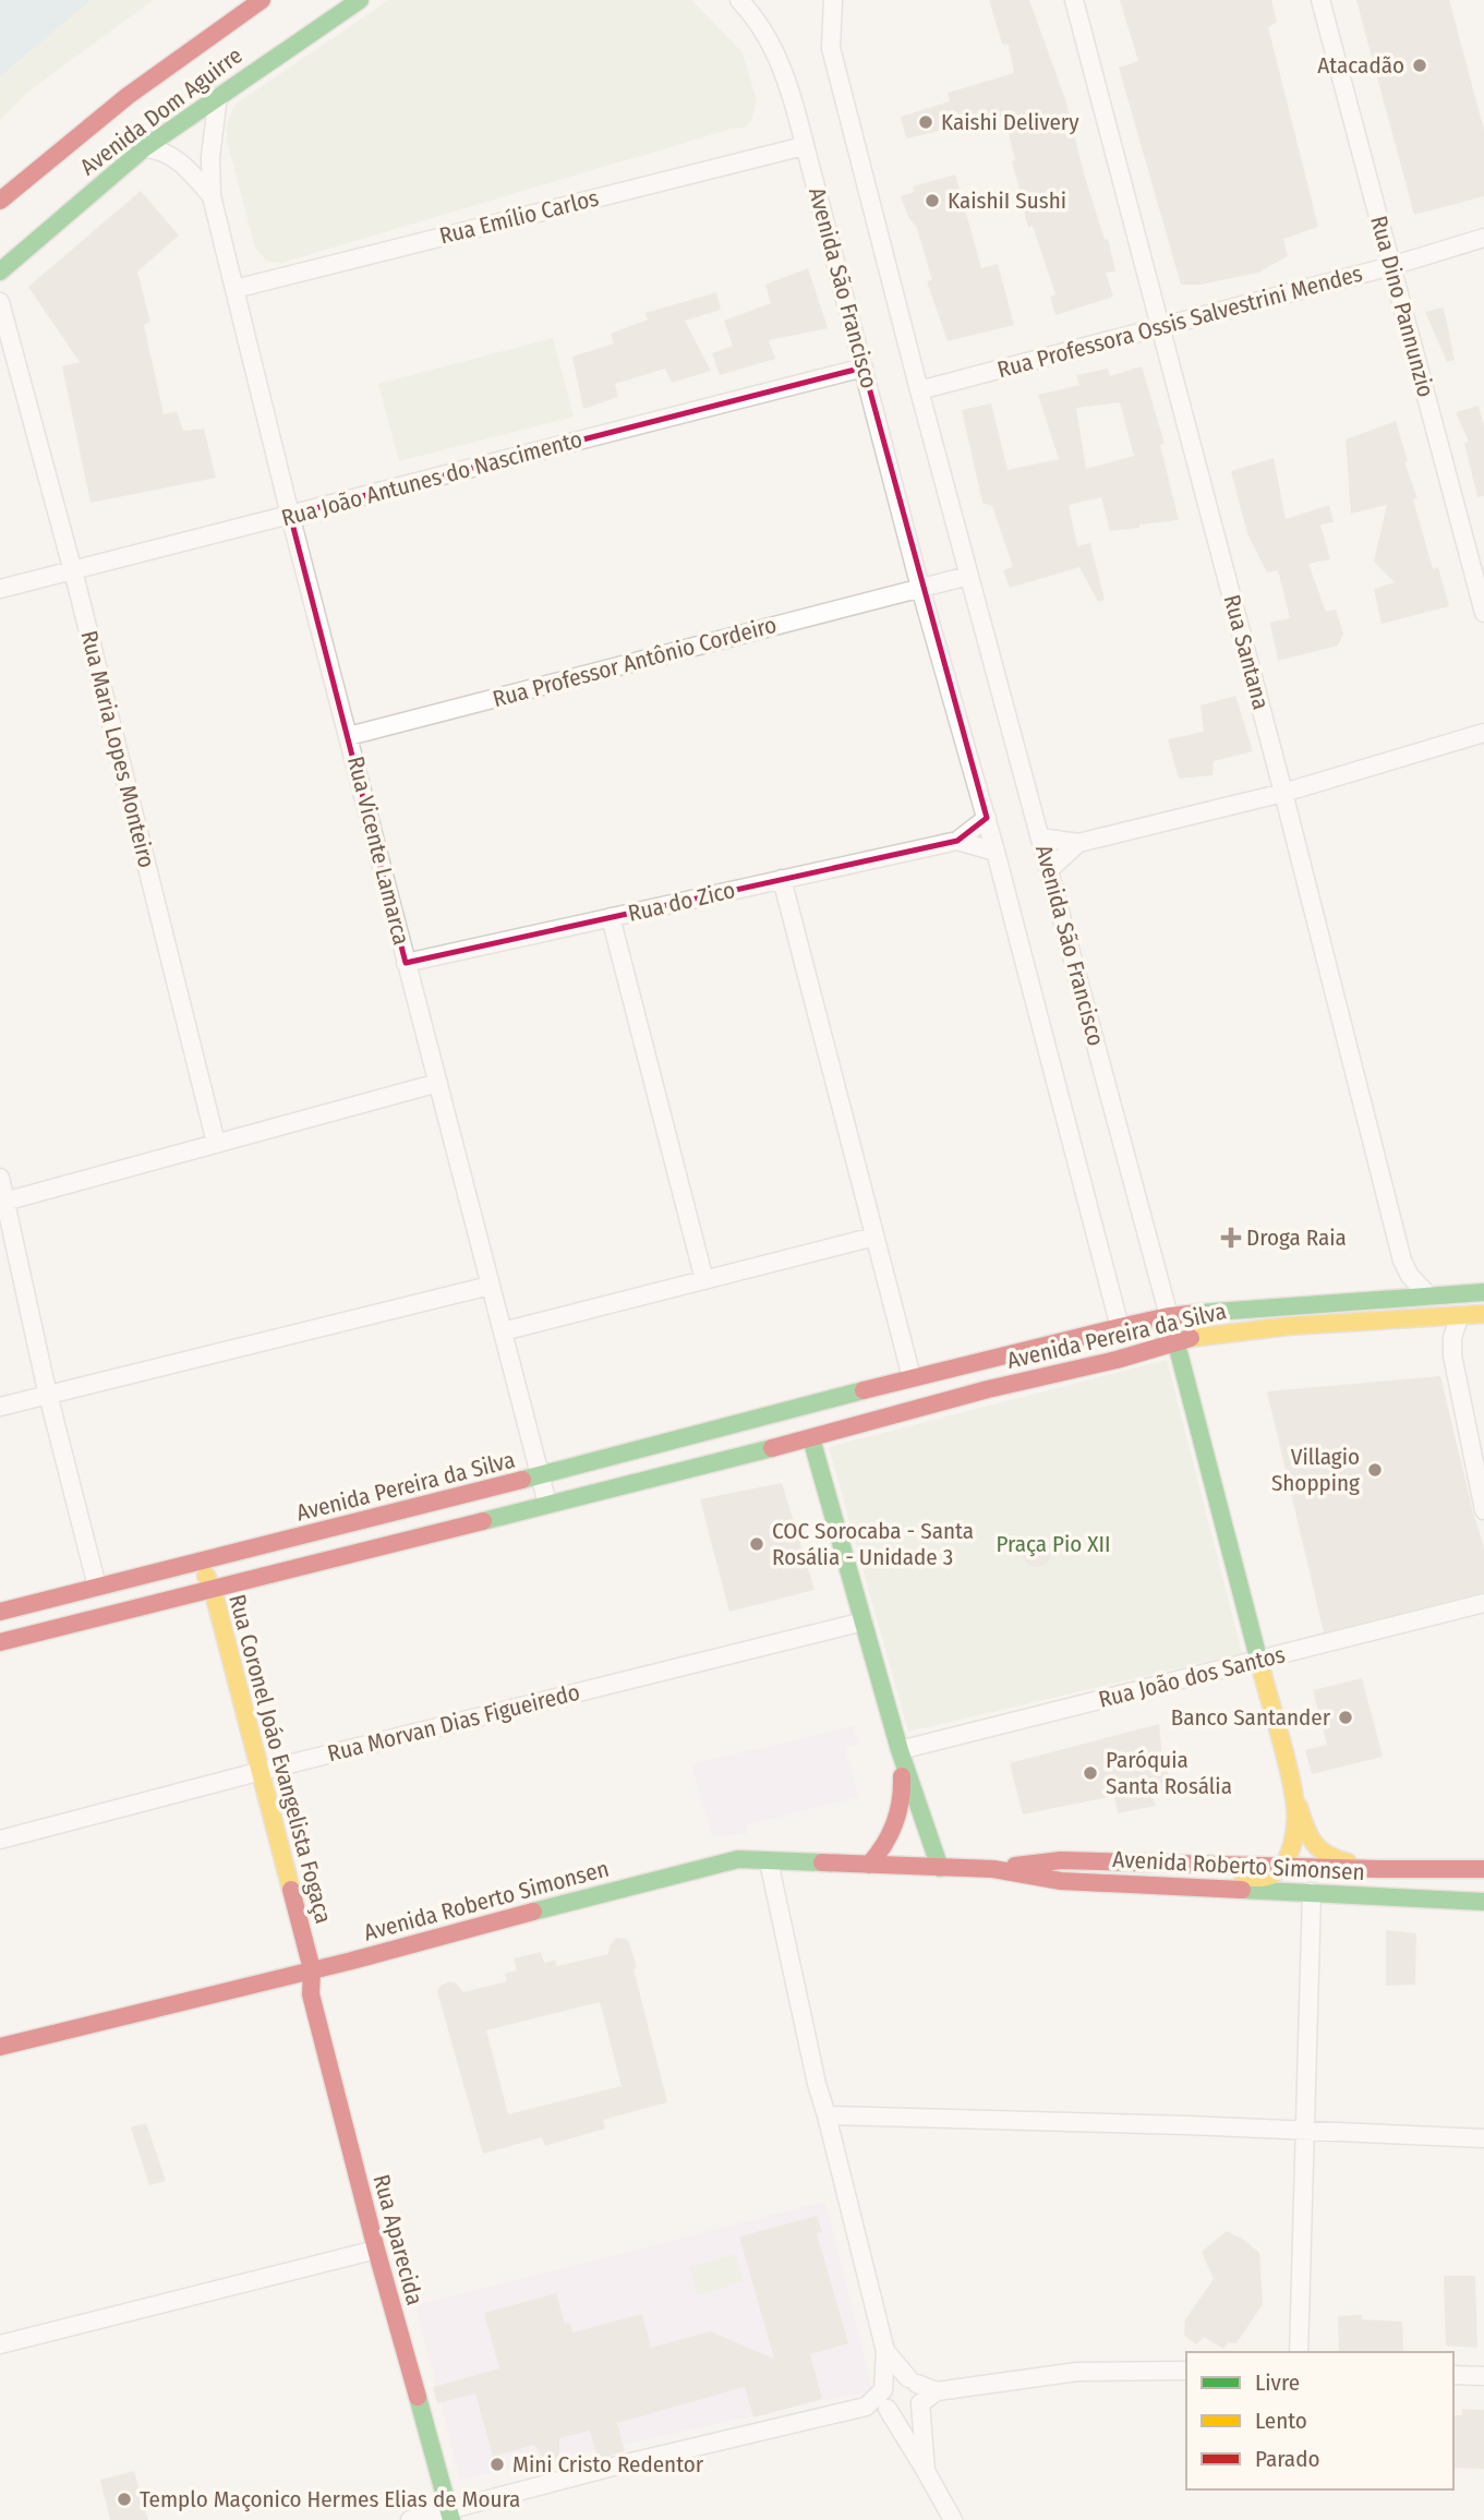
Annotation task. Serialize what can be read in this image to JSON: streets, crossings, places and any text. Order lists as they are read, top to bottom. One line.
{"streets":{"main road":["Avenida Dom Aguirre","Avenida Pereira da Silva","Rua Coronel Joáo Evangelista Fogaça","Avenida Roberto Simonsen","Rua Aparecida"],"street":["Rua Emílio Carlos","Avenida São Francisco","Rua Dino Pannunzio","Rua Professora Ossis Salvestrini Mendes","Rua João Antunes do Nascimento","Rua Santana","Rua Professor Antônio Cordeiro","Rua Maria Lopes Monteiro","Rua Vicente Lamarca","Rua do Zico","Rua João dos Santos","Rua Morvan Dias Figueiredo"]},"crossings":[["Avenida Dom Aguirre","Rua Vicente Lamarca"],["Rua Emílio Carlos","Avenida São Francisco"],["Rua Emílio Carlos","Rua Vicente Lamarca"],["Avenida São Francisco","Rua Professora Ossis Salvestrini Mendes"],["Avenida São Francisco","Rua João Antunes do Nascimento"],["Avenida São Francisco","Rua Professor Antônio Cordeiro"],["Avenida São Francisco","Rua do Zico"],["Avenida São Francisco","Avenida Pereira da Silva"],["Rua Dino Pannunzio","Rua Professora Ossis Salvestrini Mendes"],["Rua Professora Ossis Salvestrini Mendes","Rua Santana"],["Rua João Antunes do Nascimento","Rua Maria Lopes Monteiro"],["Rua João Antunes do Nascimento","Rua Vicente Lamarca"],["Rua Santana","Avenida Pereira da Silva"],["Rua Professor Antônio Cordeiro","Rua Vicente Lamarca"],["Rua Vicente Lamarca","Rua do Zico"],["Rua Vicente Lamarca","Avenida Pereira da Silva"],["Avenida Pereira da Silva","Rua Coronel Joáo Evangelista Fogaça"],["Rua Morvan Dias Figueiredo","Rua Coronel Joáo Evangelista Fogaça"],["Rua Coronel Joáo Evangelista Fogaça","Avenida Roberto Simonsen"],["Rua Coronel Joáo Evangelista Fogaça","Rua Aparecida"],["Avenida Roberto Simonsen","Rua Aparecida"]],"parks":["Praça Pio XII"],"places":{"other":["Atacadão","Kaishi Delivery","KaishiI Sushi","Villagio Shopping","COC Sorocaba - Santa Rosália - Unidade 3","Banco Santander","Paróquia Santa Rosália","Mini Cristo Redentor","Templo Maçonico Hermes Elias de Moura"],"health":["Droga Raia"]},"legend":["Livre","Lento","Parado"]}
